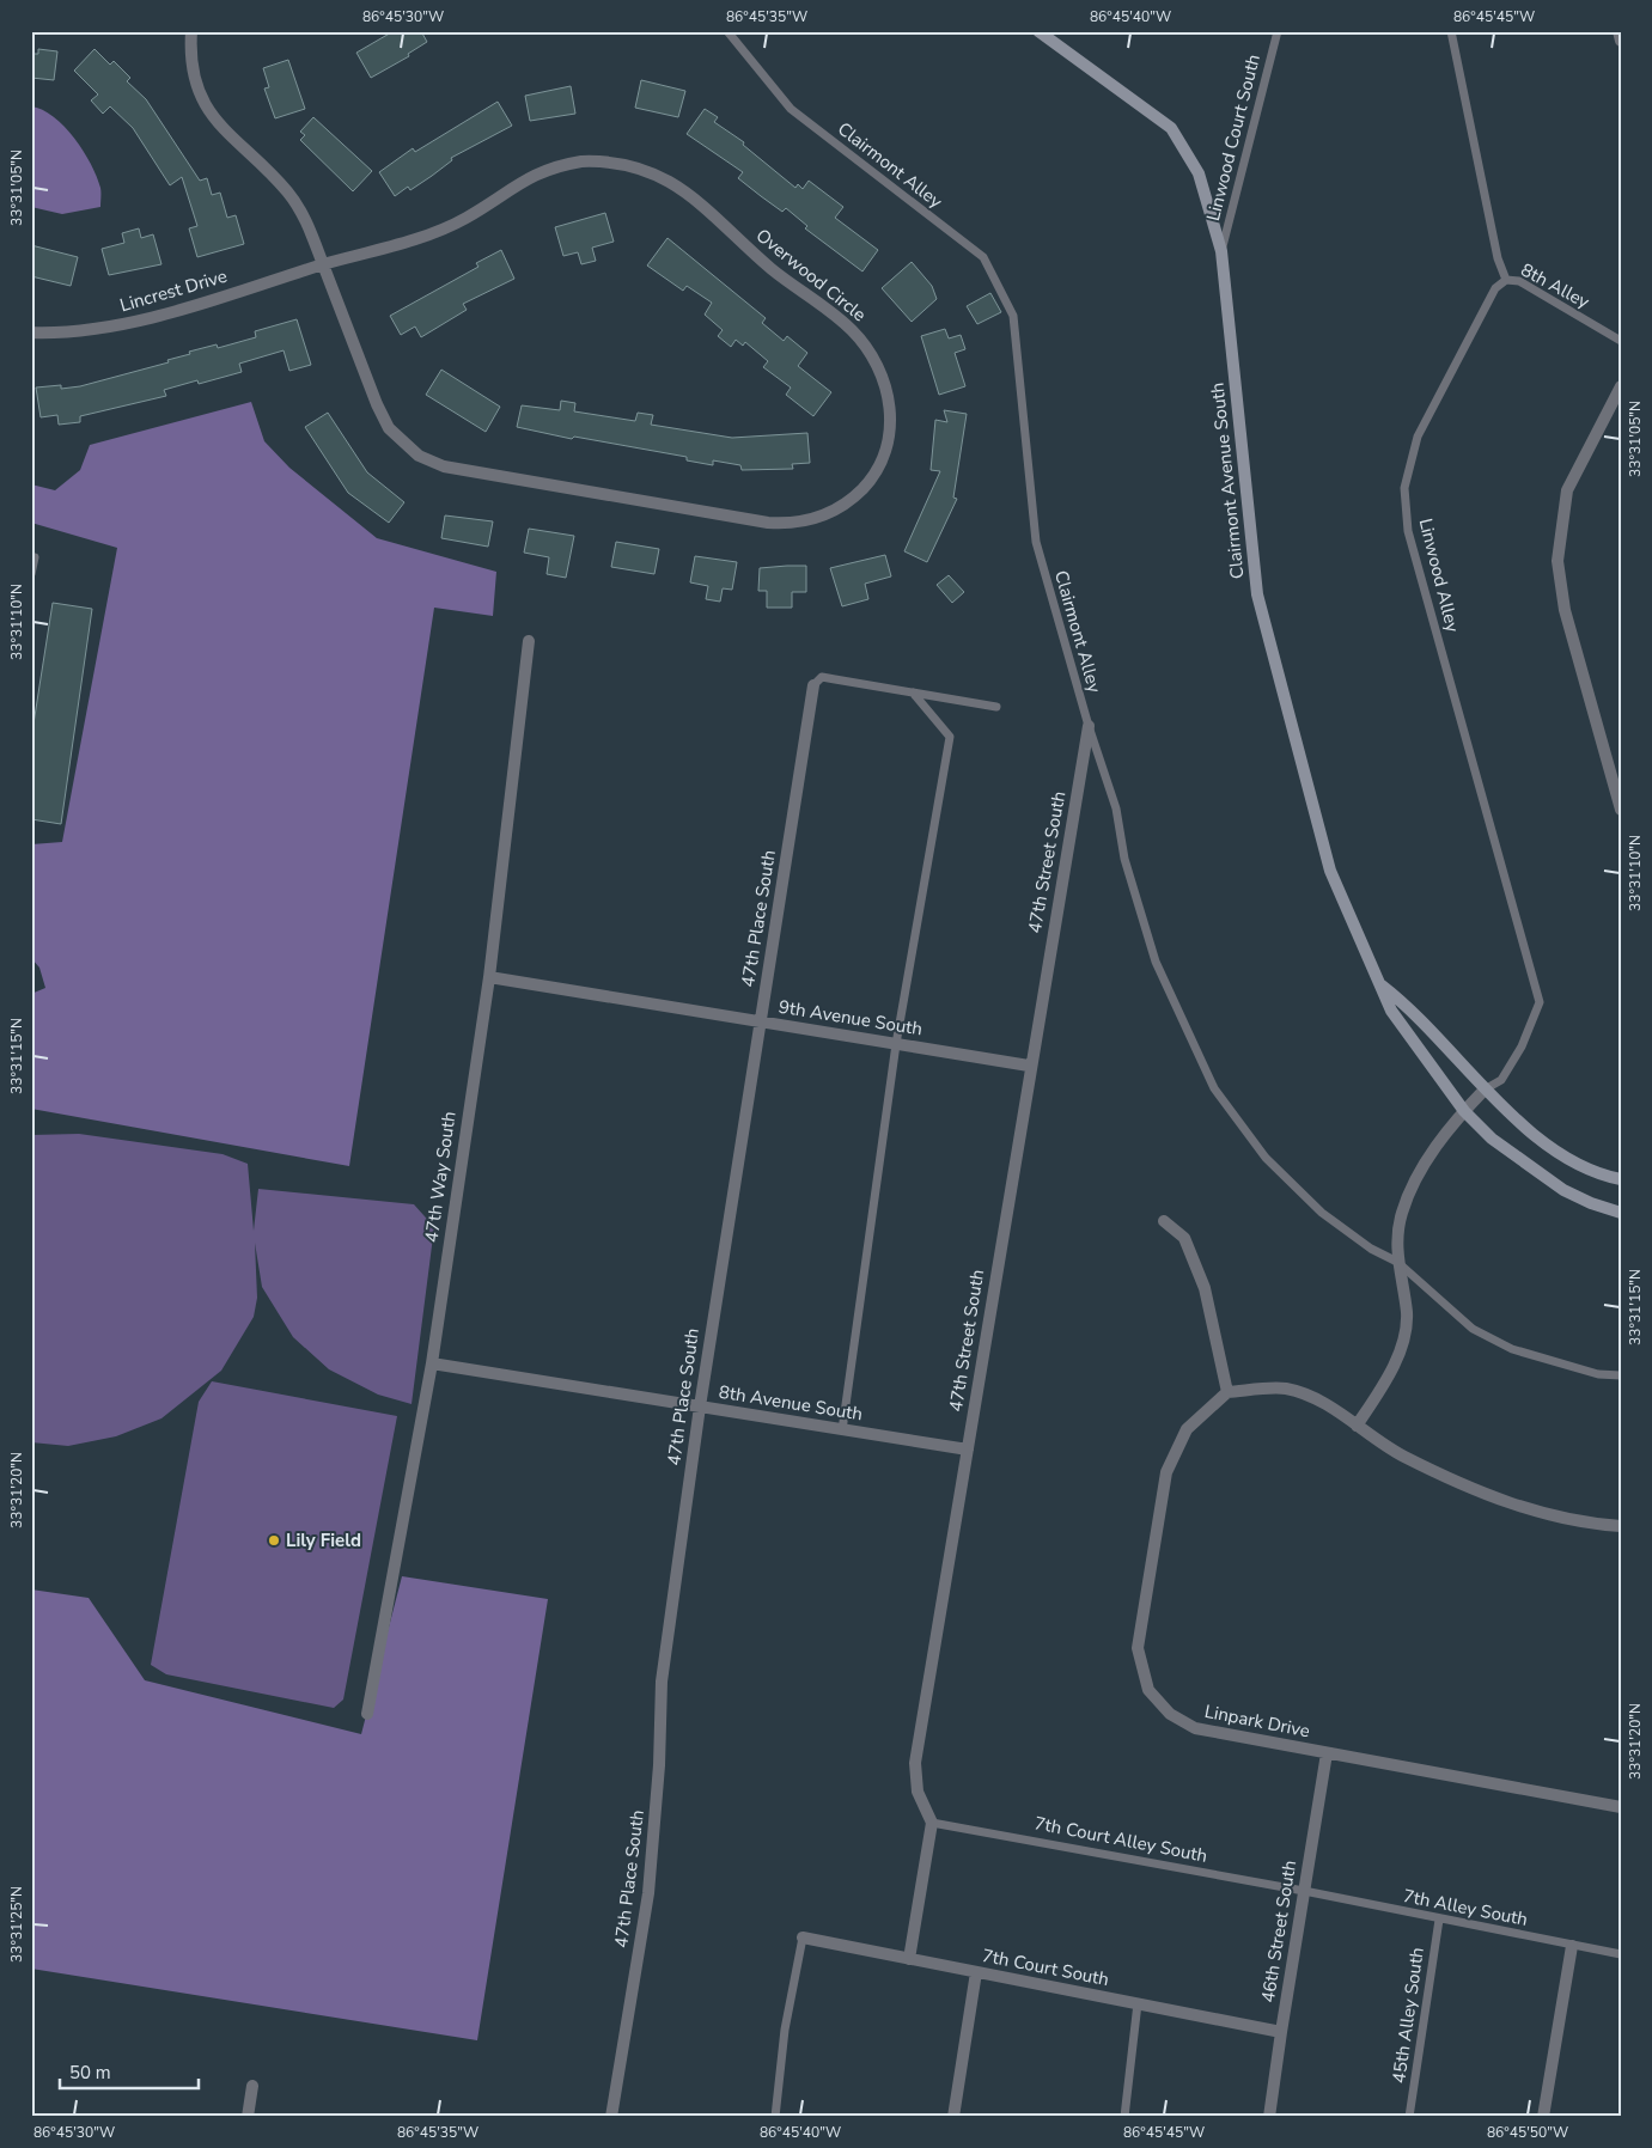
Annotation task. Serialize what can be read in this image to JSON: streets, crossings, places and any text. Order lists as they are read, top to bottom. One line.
{"streets":{"street":["Overwood Circle","Lincrest Drive","Clairmont Avenue South","47th Street South","47th Place South","9th Avenue South","47th Way South","8th Avenue South","Linpark Drive","46th Street South","7th Court South"],"lane":["Linwood Court South","Clairmont Alley","8th Alley","Linwood Alley","7th Court Alley South","7th Alley South","45th Alley South"]},"crossings":[["Linwood Court South","Clairmont Avenue South"],["Clairmont Alley","47th Street South"],["Overwood Circle","Lincrest Drive"],["8th Alley","Linwood Alley"],["Clairmont Avenue South","Linwood Alley"],["47th Street South","9th Avenue South"],["47th Street South","8th Avenue South"],["47th Street South","7th Court Alley South"],["47th Place South","9th Avenue South"],["47th Place South","8th Avenue South"],["9th Avenue South","47th Way South"],["47th Way South","8th Avenue South"],["Linpark Drive","46th Street South"],["7th Court Alley South","7th Alley South"],["7th Court Alley South","46th Street South"],["7th Alley South","46th Street South"],["7th Alley South","45th Alley South"],["46th Street South","7th Court South"]],"places":["Lily Field"],"scale_bar":"50 m","coordinates":["86°45'30\"W","86°45'35\"W","86°45'40\"W","86°45'45\"W","33°31'05\"N","33°31'10\"N","33°31'15\"N","33°31'20\"N","33°31'25\"N","86°45'50\"W"]}
